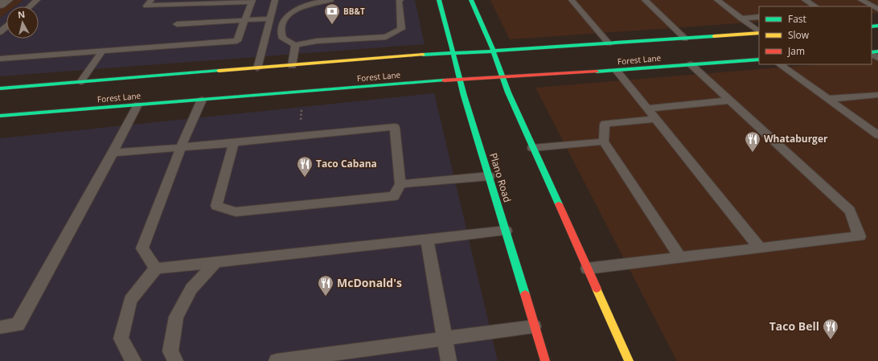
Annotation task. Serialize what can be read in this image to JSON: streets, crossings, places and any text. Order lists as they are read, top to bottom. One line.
{"streets":{"main road":["Forest Lane","Plano Road"]},"crossings":[["Forest Lane","Plano Road"]],"places":{"bank":["BB&T"],"restaurant":["Whataburger","Taco Cabana","McDonald's","Taco Bell"]},"legend":["Fast","Slow","Jam"],"north":"top"}
